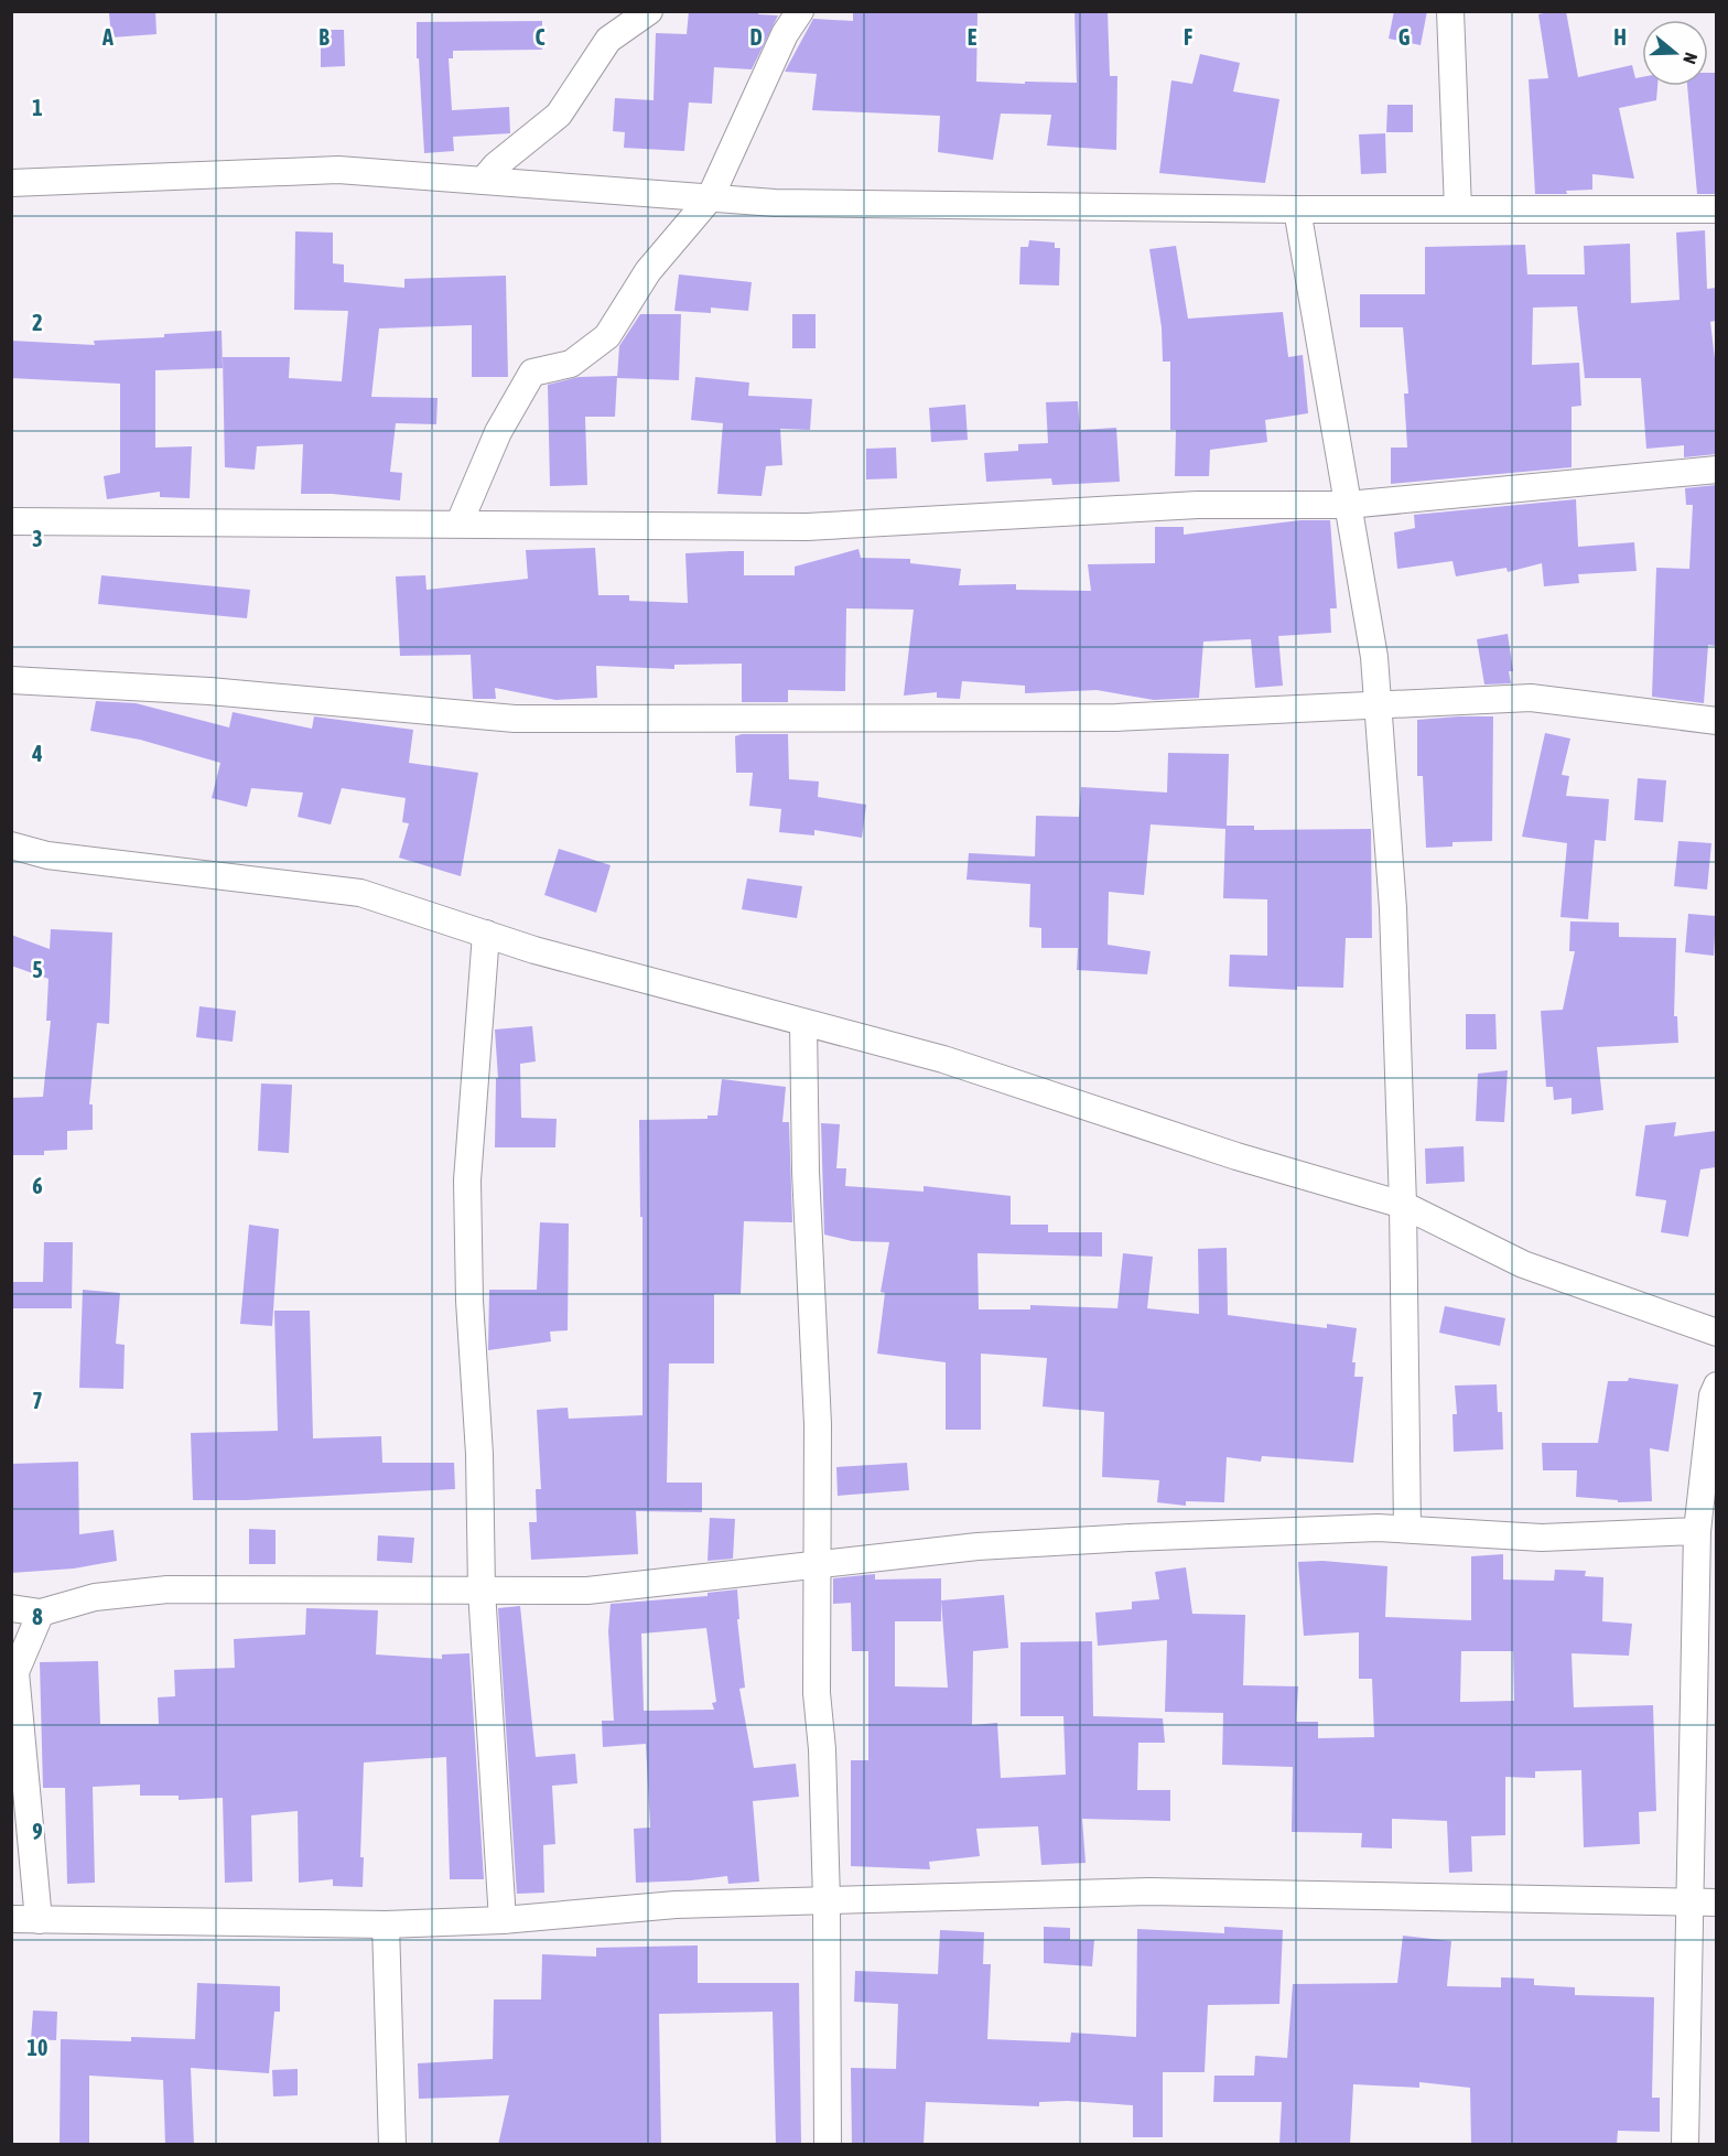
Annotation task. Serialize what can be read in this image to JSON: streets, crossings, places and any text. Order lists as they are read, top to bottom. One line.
{"north":"right","grid":{"columns":["A","B","C","D","E","F","G","H"],"rows":["1","2","3","4","5","6","7","8","9","10"]}}
